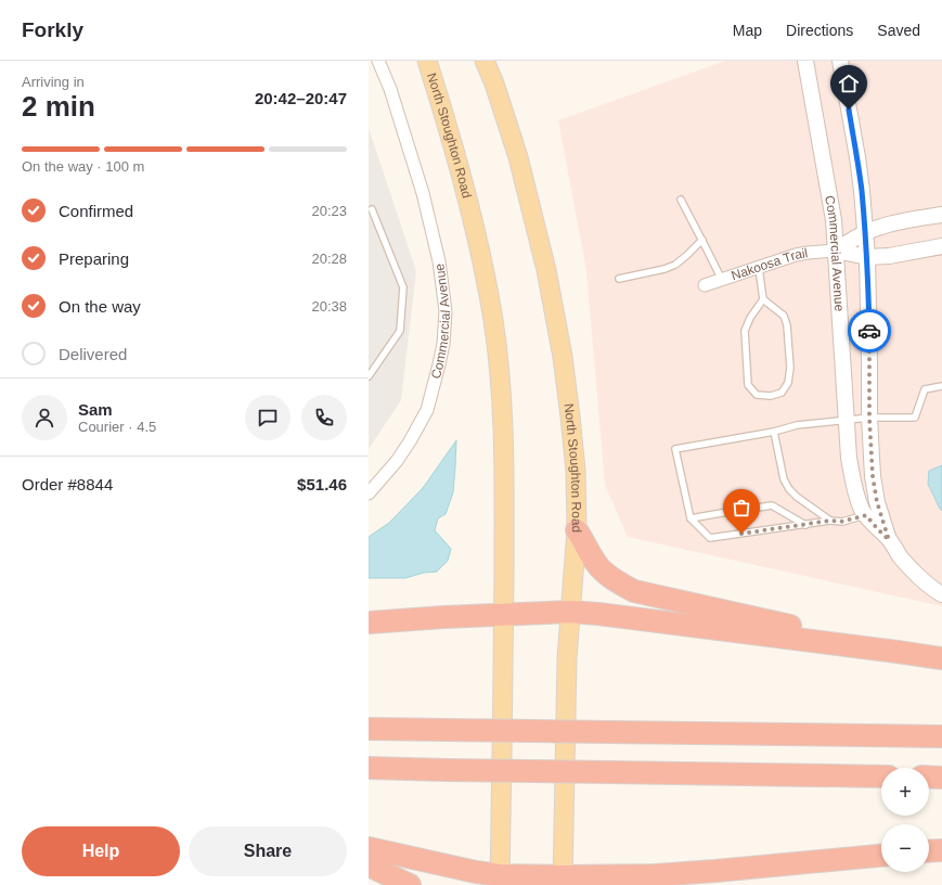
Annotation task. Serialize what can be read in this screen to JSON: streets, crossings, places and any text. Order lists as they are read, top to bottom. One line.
{"streets":{"main road":["North Stoughton Road"],"street":["Commercial Avenue","Nakoosa Trail"]},"crossings":[["Commercial Avenue","Nakoosa Trail"]],"page":{"header":"Forkly","nav":["Map","Directions","Saved"],"heading":["2 min","Arriving in","20:42–20:47"],"panel":["Sam","Courier · 4.5","Order #8844","$51.46"],"bar":"On the way · 100 m","list":[["Confirmed","20:23"],["Preparing","20:28"],["On the way","20:38"],"Delivered"],"map_buttons":["+","−"],"buttons":["Help","Share"]}}
